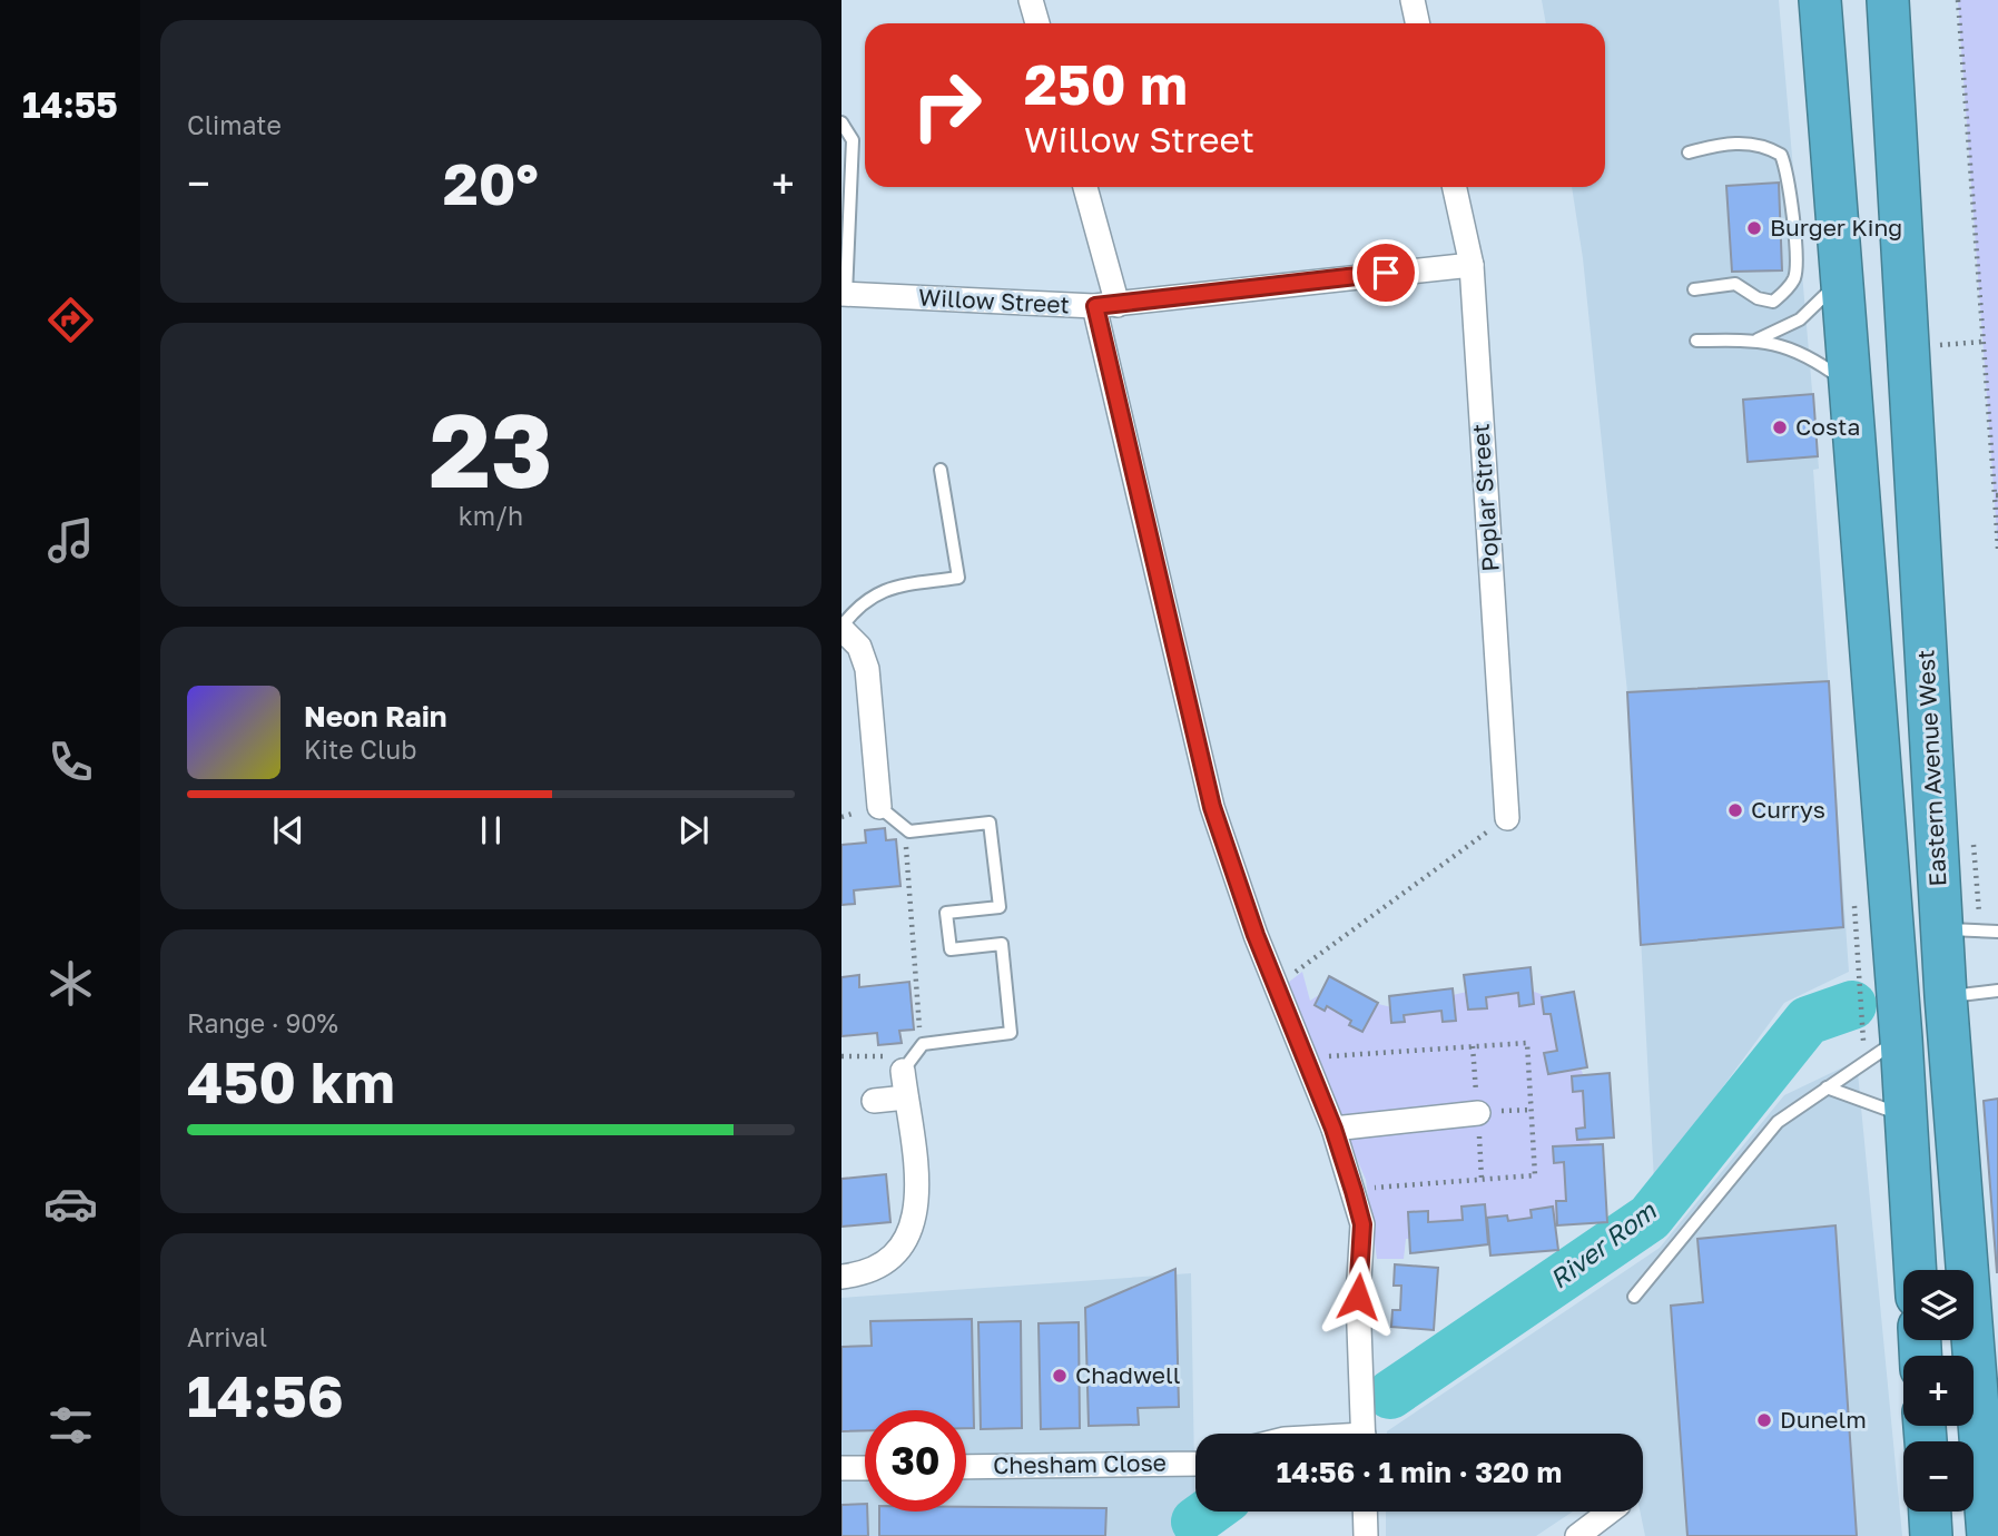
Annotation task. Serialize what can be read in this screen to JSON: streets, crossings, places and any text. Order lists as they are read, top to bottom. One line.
{"streets":{"highway":["Eastern Avenue West"],"street":["Willow Street","Poplar Street","Chesham Close"]},"crossings":[["Willow Street","Poplar Street"]],"water":["River Rom"],"places":["Burger King","Costa","Currys","Chadwell","Dunelm"],"page":{"tabs":"14:55","tile":["Climate",["23","km/h"],["Range · 90%","450 km"],["Arrival","14:56"]],"turn":["250 m","Willow Street"],"heat":["−","20°","+"],"song":["Neon Rain","Kite Club"],"map_buttons":["+","−"],"limit":"30","trip":"14:56 · 1 min · 320 m"}}
